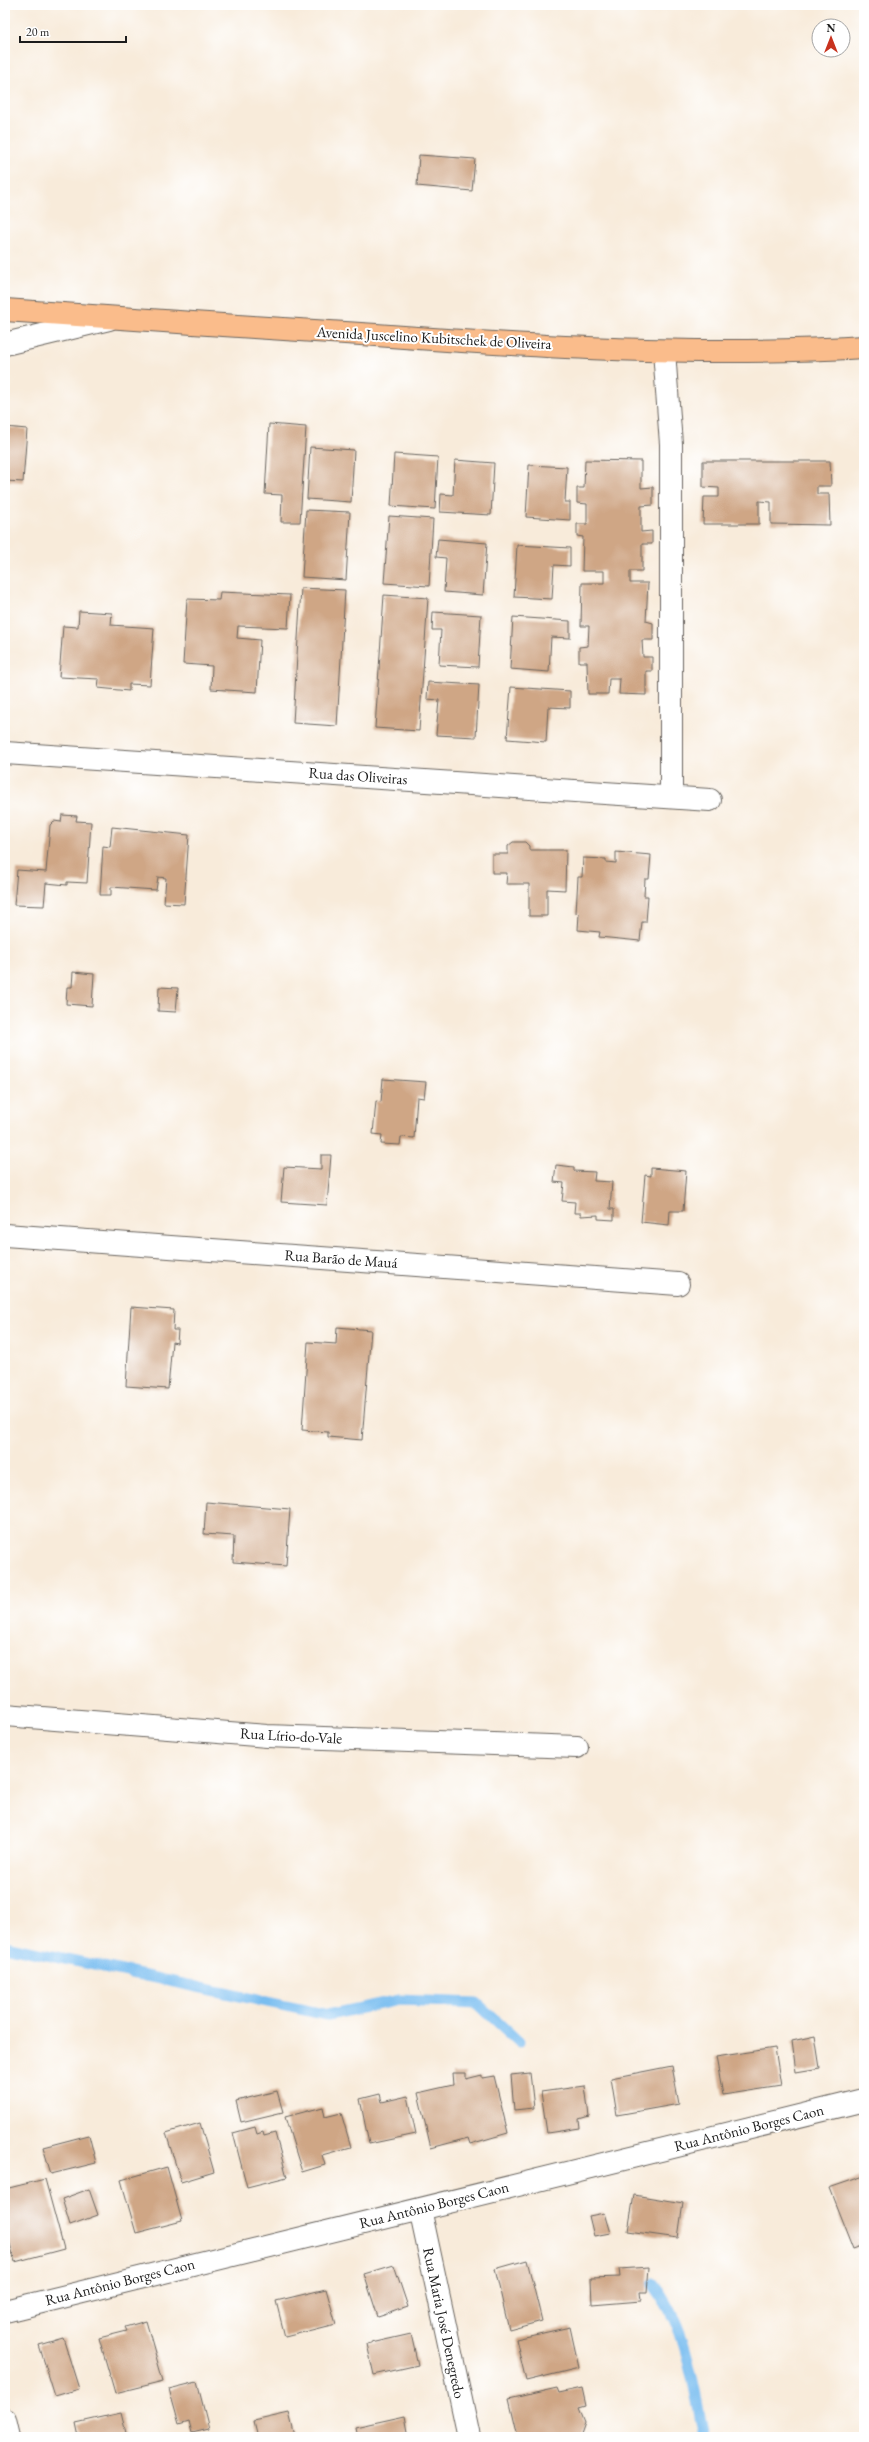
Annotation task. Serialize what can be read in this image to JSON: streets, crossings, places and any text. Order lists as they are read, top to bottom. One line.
{"streets":{"main road":["Avenida Juscelino Kubitschek de Oliveira"],"street":["Rua das Oliveiras","Rua Barão de Mauá","Rua Lírio-do-Vale","Rua Antônio Borges Caon","Rua Maria José Denegredo"]},"crossings":[["Rua Antônio Borges Caon","Rua Maria José Denegredo"]],"scale_bar":"20 m","north":"top"}
